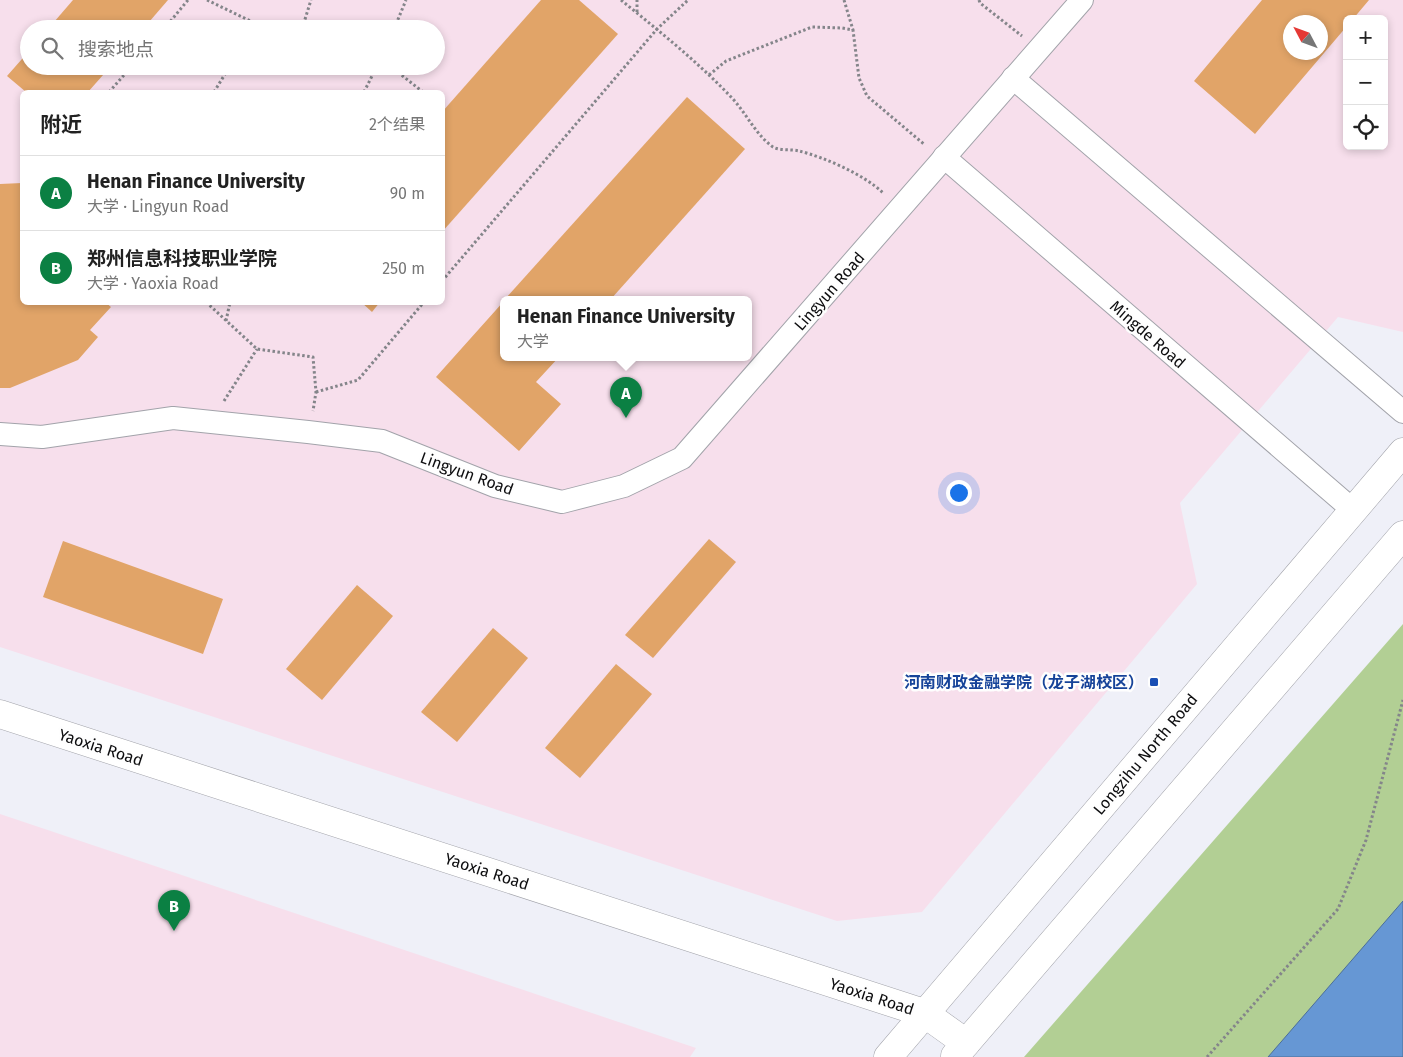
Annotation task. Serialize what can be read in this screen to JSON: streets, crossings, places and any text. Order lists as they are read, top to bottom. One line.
{"streets":{"street":["Lingyun Road","Mingde Road","Yaoxia Road","Longzihu North Road"]},"crossings":[["Lingyun Road","Mingde Road"],["Mingde Road","Longzihu North Road"],["Yaoxia Road","Longzihu North Road"]],"places":{"transit":["河南财政金融学院（龙子湖校区）"]},"north":"top left","page":{"map_buttons":["+","−"],"search":"搜索地点","heading":["附近","2个结果"],"list":[{"mark":"A","name":"Henan Finance University","note":"大学 · Lingyun Road","value":"90 m"},{"mark":"B","name":"郑州信息科技职业学院","note":"大学 · Yaoxia Road","value":"250 m"}],"popup":["Henan Finance University","大学"],"pins":["A","B"]}}
